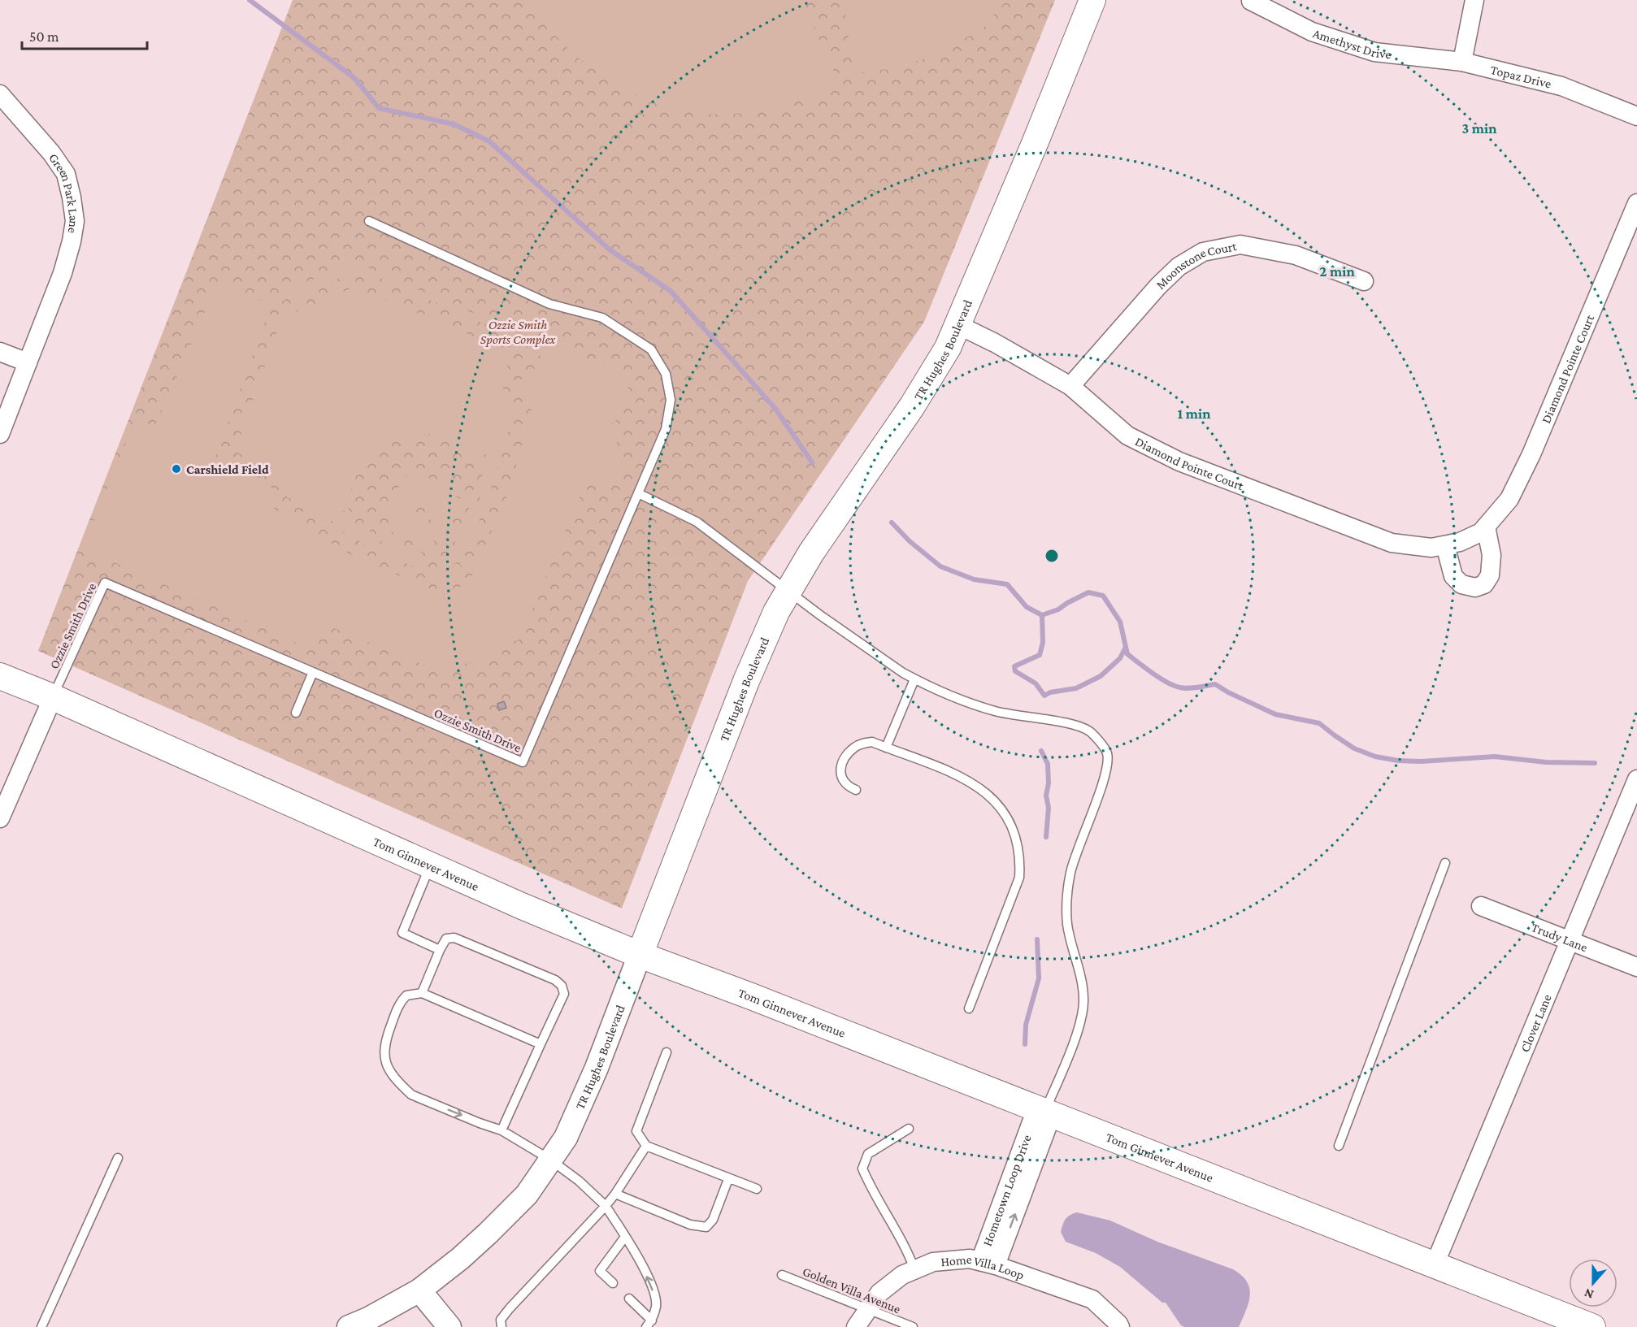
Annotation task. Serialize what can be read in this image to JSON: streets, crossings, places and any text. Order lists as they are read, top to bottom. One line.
{"streets":{"main road":["TR Hughes Boulevard","Tom Ginnever Avenue"],"street":["Amethyst Drive","Topaz Drive","Green Park Lane","Moonstone Court","Diamond Pointe Court","Trudy Lane","Clover Lane","Hometown Loop Drive","Home Villa Loop"],"lane":["Ozzie Smith Drive","Golden Villa Avenue"]},"crossings":[["Amethyst Drive","Topaz Drive"],["Moonstone Court","Diamond Pointe Court"],["TR Hughes Boulevard","Diamond Pointe Court"],["TR Hughes Boulevard","Tom Ginnever Avenue"],["Ozzie Smith Drive","Tom Ginnever Avenue"],["Tom Ginnever Avenue","Clover Lane"],["Tom Ginnever Avenue","Hometown Loop Drive"],["Trudy Lane","Clover Lane"],["Hometown Loop Drive","Home Villa Loop"],["Home Villa Loop","Golden Villa Avenue"]],"parks":["Ozzie Smith Sports Complex"],"places":["Carshield Field"],"scale_bar":"50 m","north":"bottom","rings":["3 min","2 min","1 min"]}
